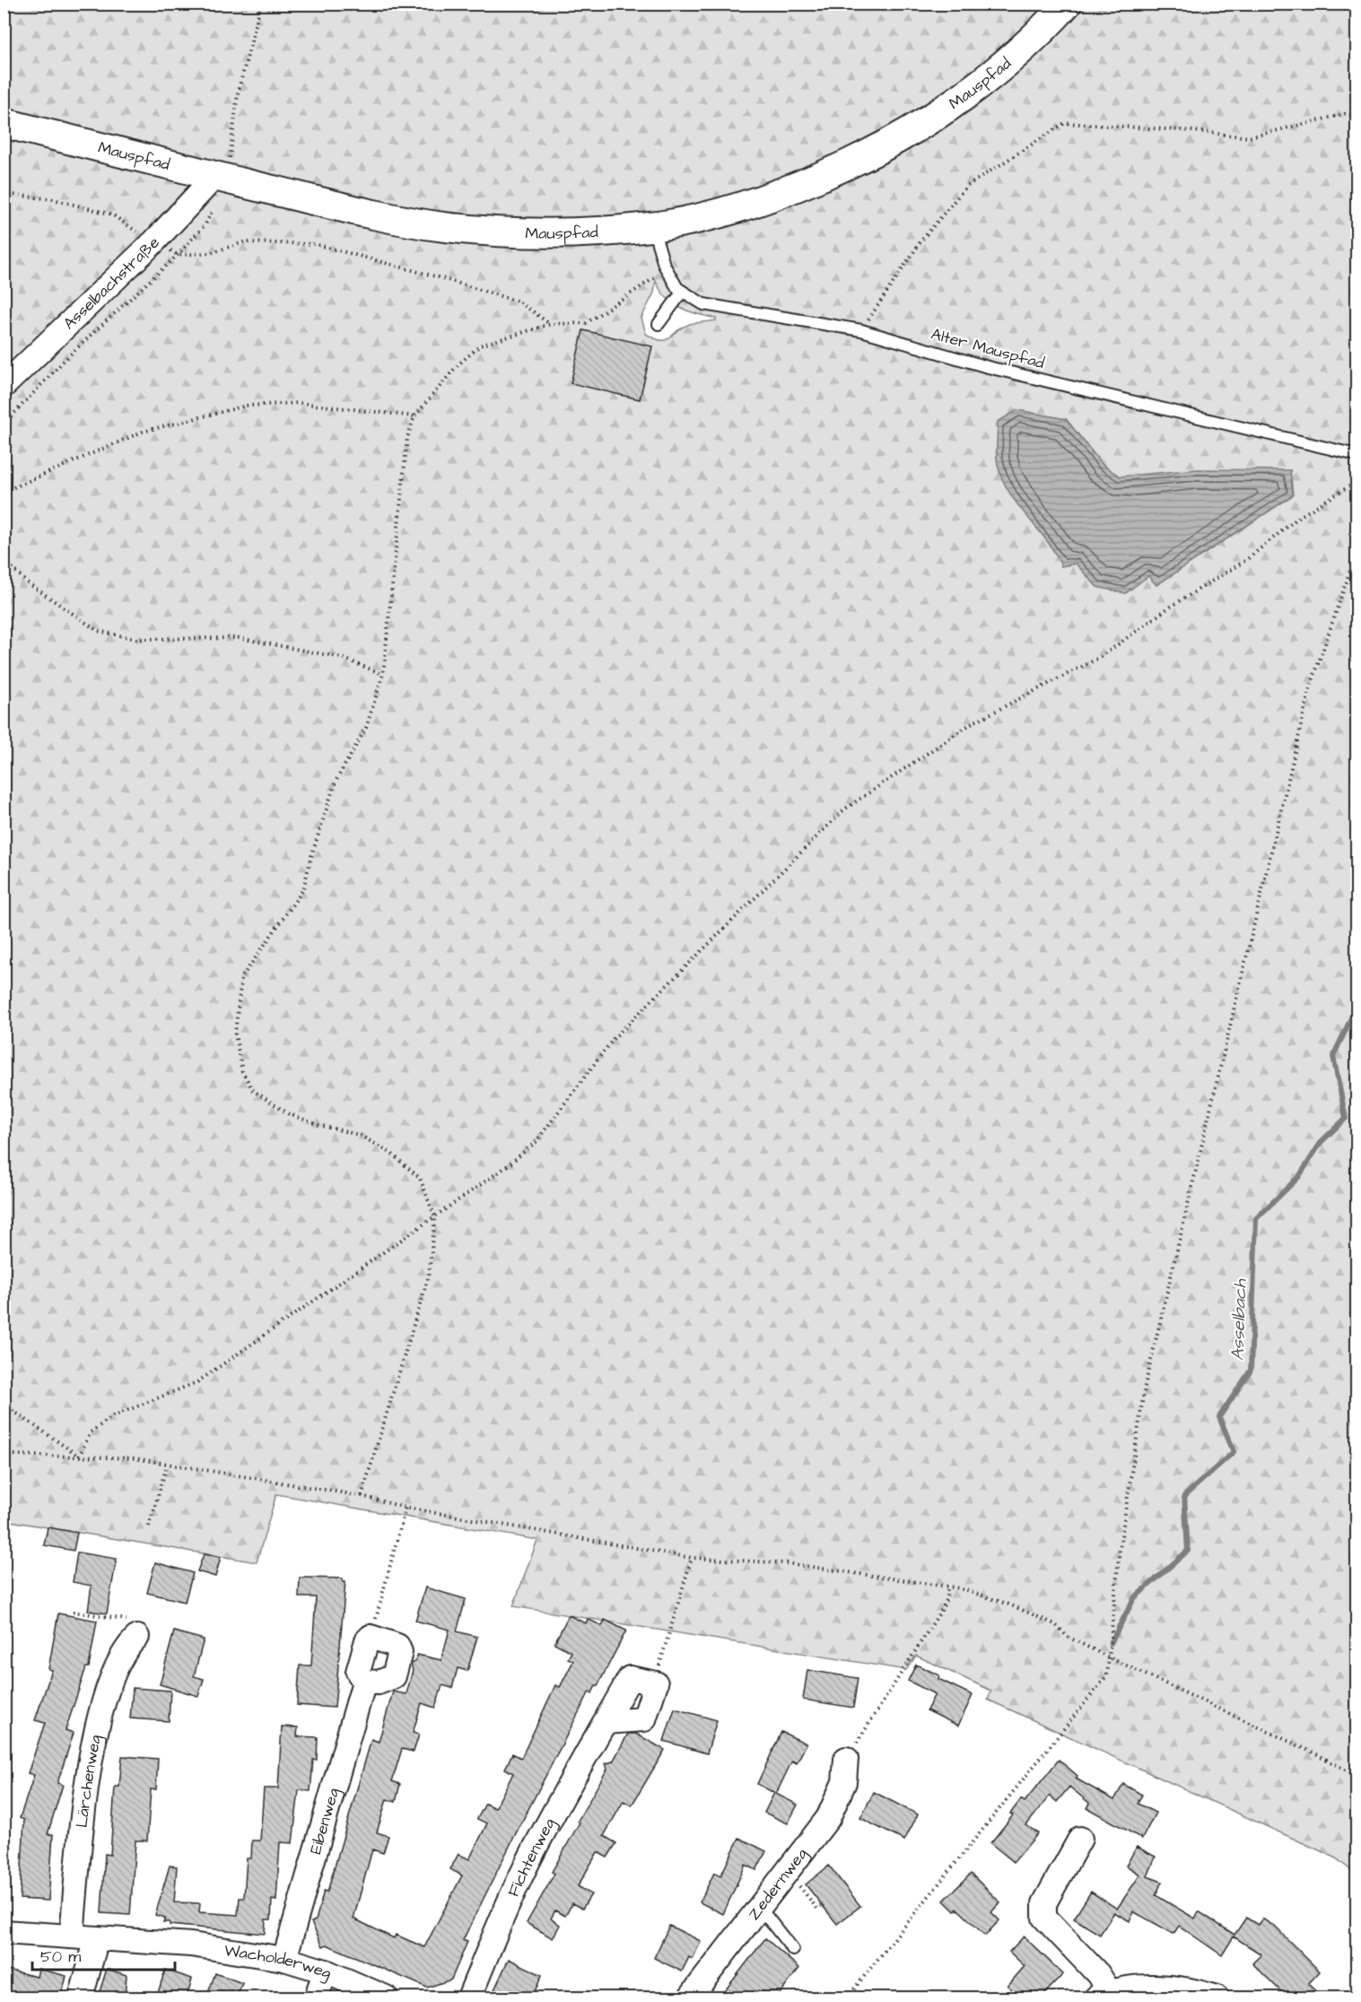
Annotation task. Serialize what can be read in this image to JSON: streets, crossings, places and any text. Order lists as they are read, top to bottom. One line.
{"streets":{"street":["Mauspfad","Asselbachstraße","Lärchenweg","Eibenweg","Fichtenweg","Zedernweg","Wacholderweg"],"lane":["Alter Mauspfad"]},"crossings":[["Mauspfad","Asselbachstraße"],["Mauspfad","Alter Mauspfad"],["Lärchenweg","Wacholderweg"],["Eibenweg","Wacholderweg"]],"water":["Asselbach"],"scale_bar":"50 m"}
